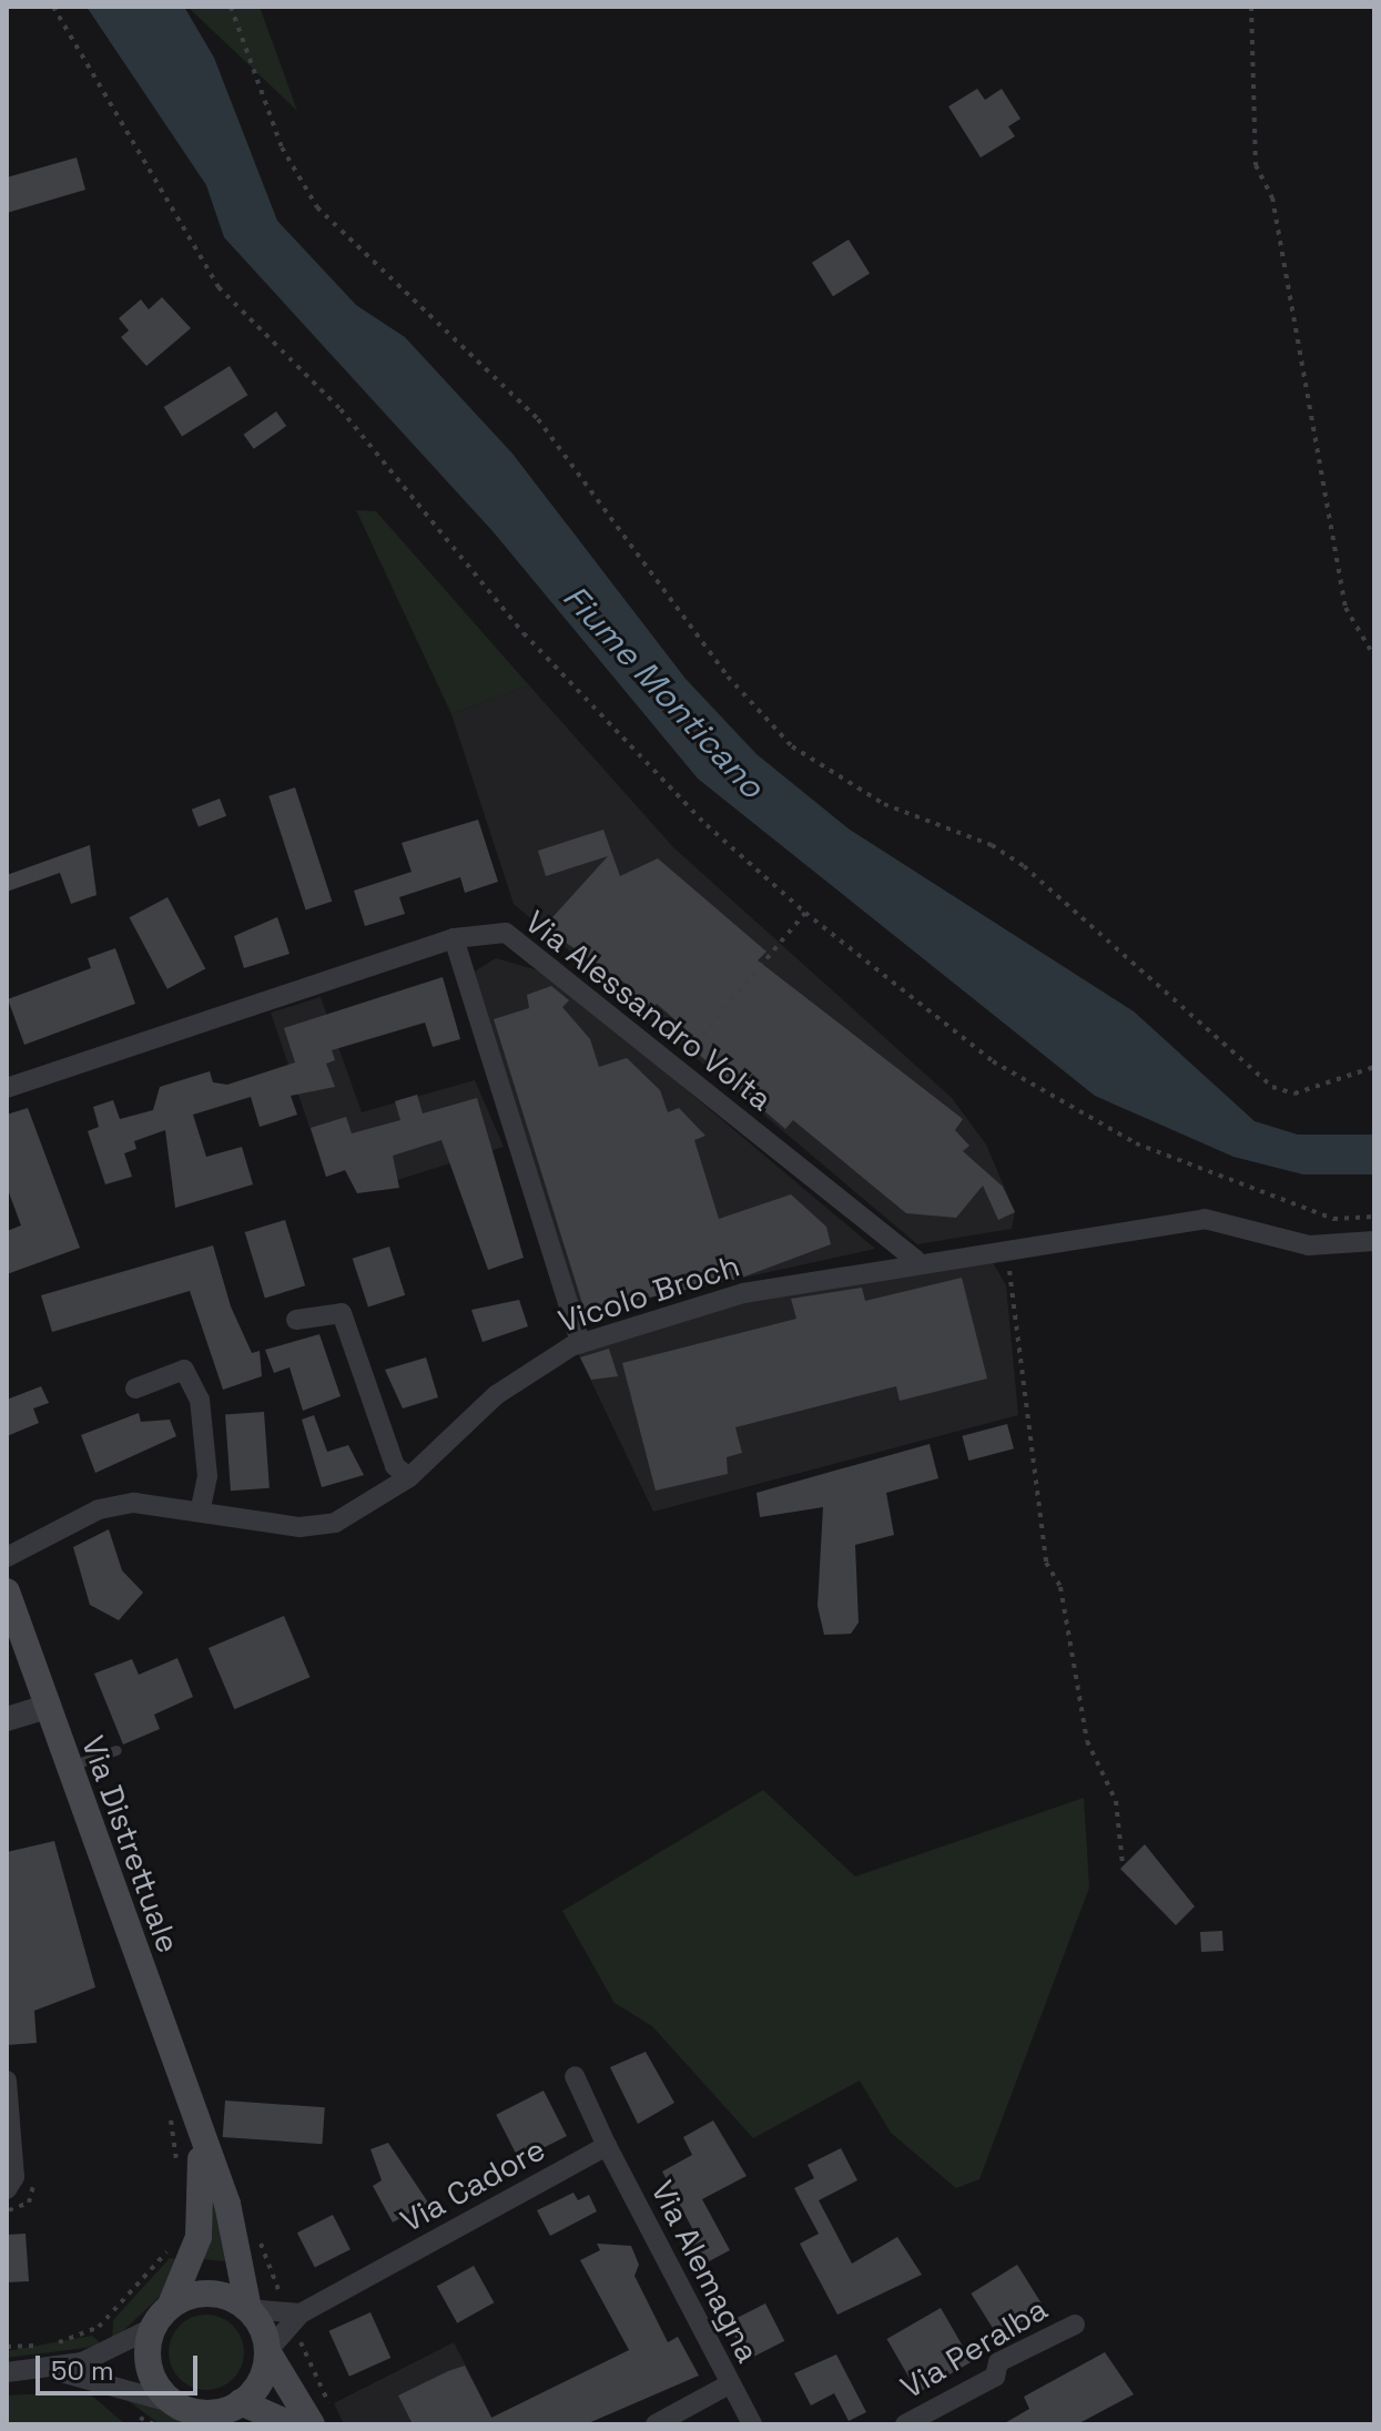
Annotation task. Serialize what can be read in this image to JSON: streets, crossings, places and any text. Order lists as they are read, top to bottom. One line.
{"streets":{"main road":["Via Distrettuale"],"street":["Via Alessandro Volta","Vicolo Broch","Via Cadore","Via Alemagna","Via Peralba"]},"crossings":[["Via Alessandro Volta","Vicolo Broch"],["Via Distrettuale","Via Cadore"],["Via Cadore","Via Alemagna"]],"water":["Fiume Monticano"],"scale_bar":"50 m"}
